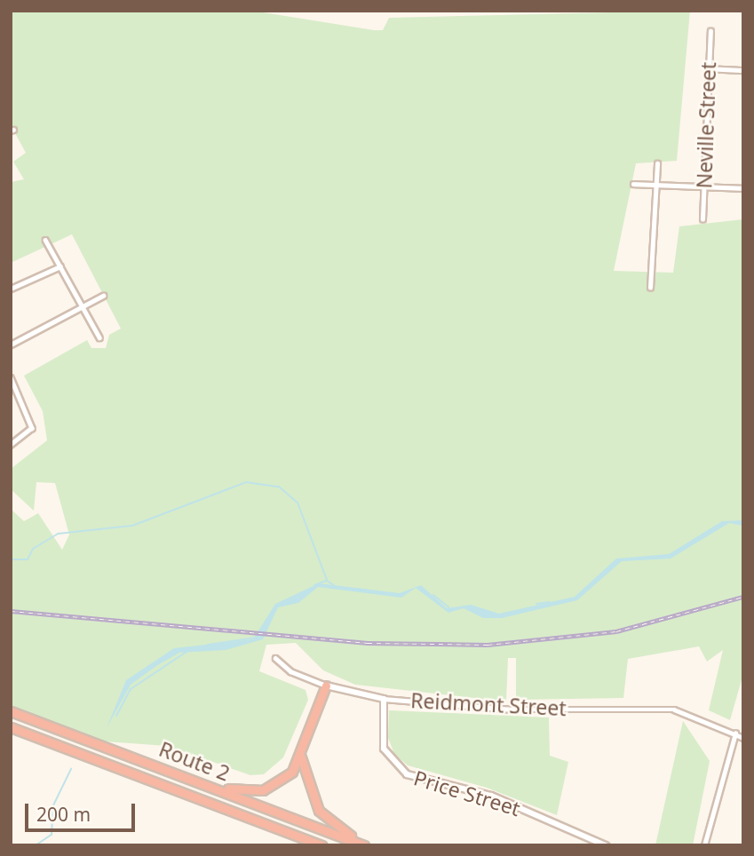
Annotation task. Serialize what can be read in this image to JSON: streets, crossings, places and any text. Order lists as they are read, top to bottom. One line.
{"streets":{"highway":["Route 2"],"street":["Neville Street","Reidmont Street","Price Street"]},"crossings":[["Reidmont Street","Price Street"]],"scale_bar":"200 m"}
